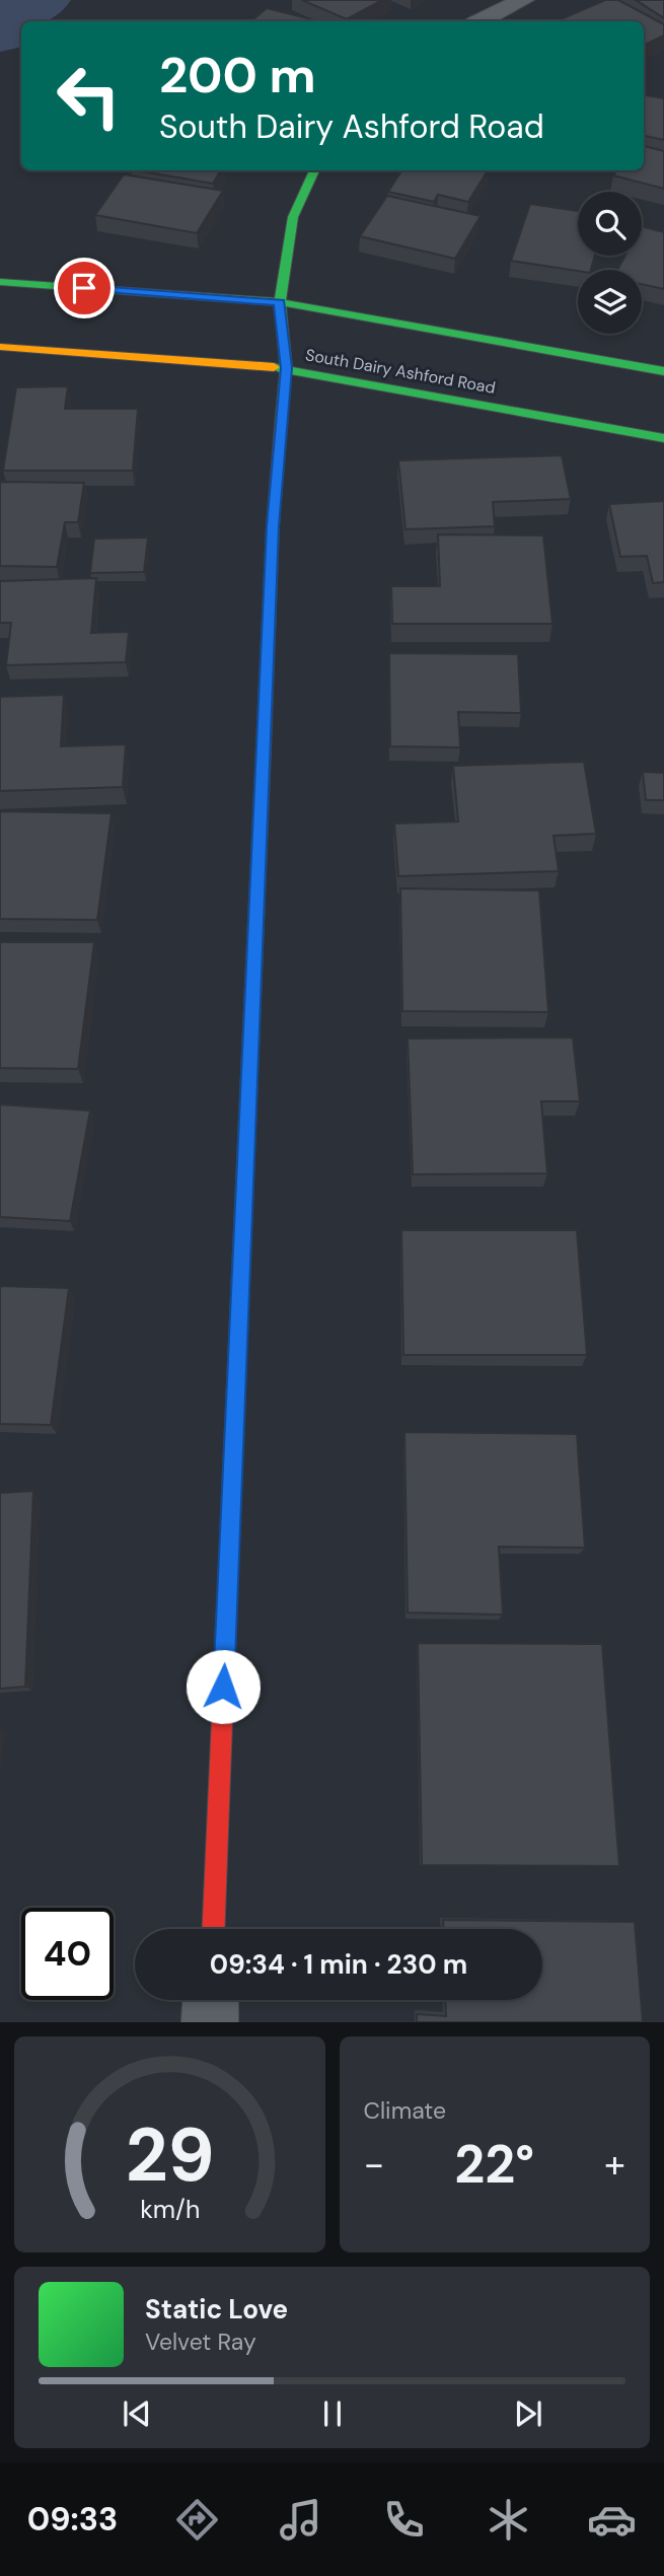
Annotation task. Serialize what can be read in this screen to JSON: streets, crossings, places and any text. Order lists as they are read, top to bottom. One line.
{"streets":{"street":["South Dairy Ashford Road"]},"page":{"turn":["200 m","South Dairy Ashford Road"],"limit":"40","trip":"09:34 · 1 min · 230 m","tile":"Climate","heat":["−","22°","+"],"song":["Static Love","Velvet Ray"],"tabs":"09:33","gauge":["29","km/h"]}}
